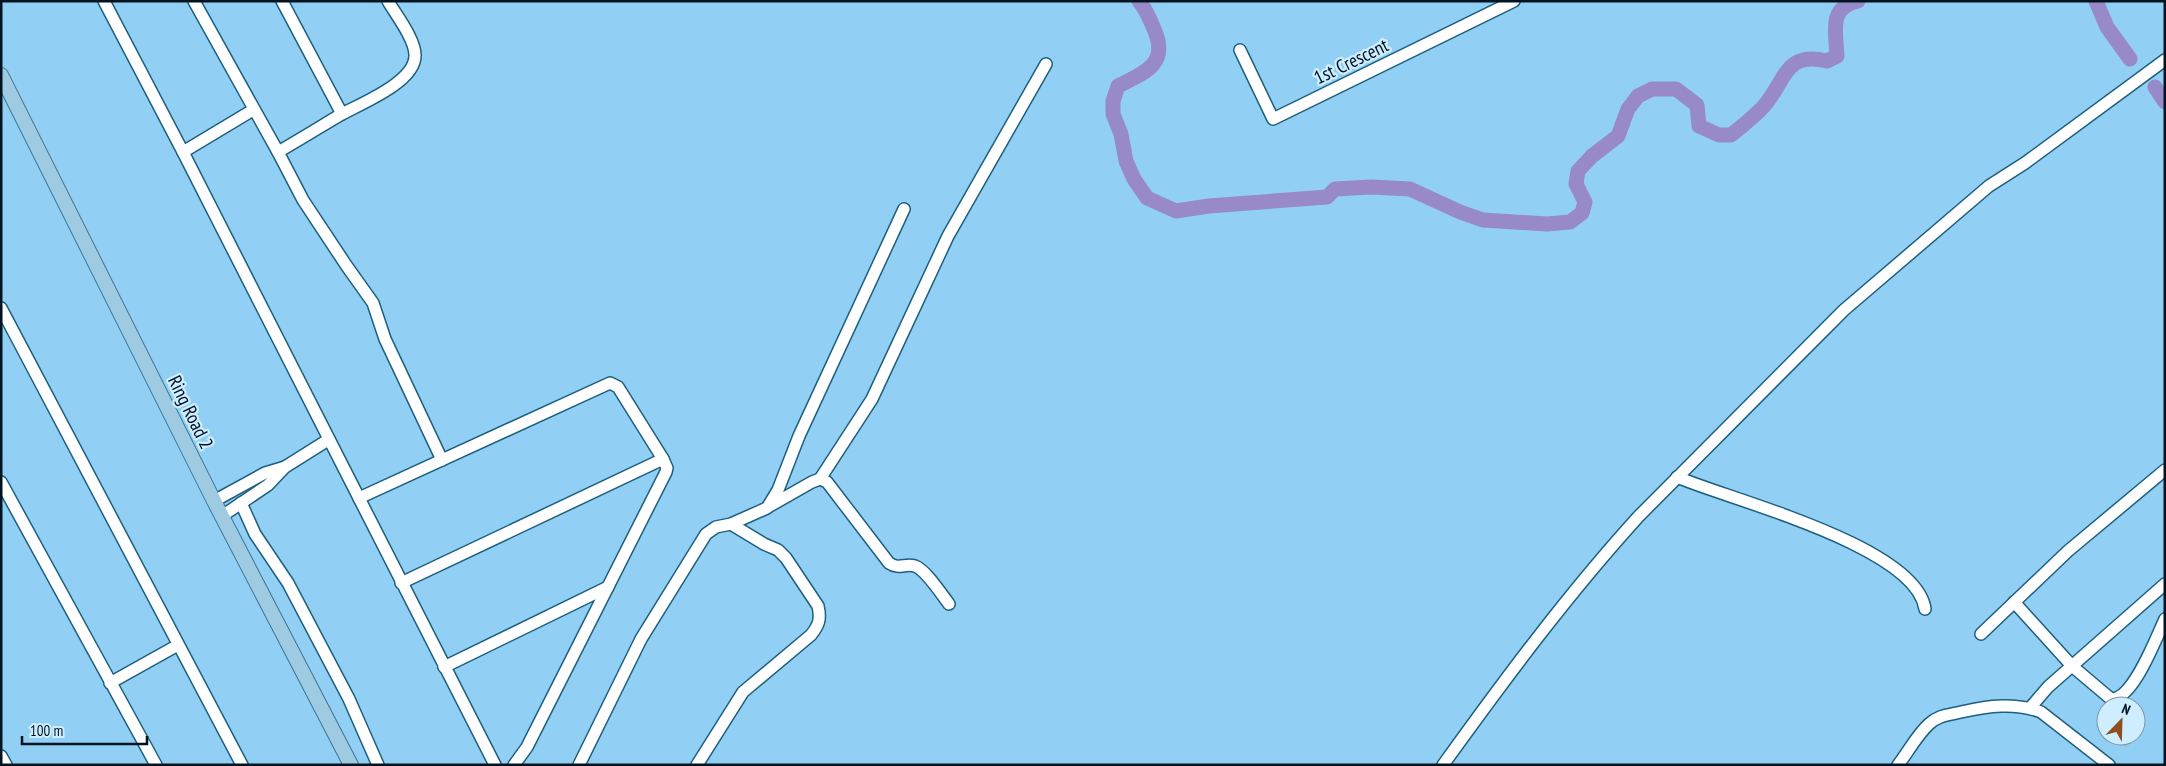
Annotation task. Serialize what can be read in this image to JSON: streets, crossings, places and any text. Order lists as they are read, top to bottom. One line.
{"streets":{"main road":["Ring Road 2"],"street":["1st Crescent"]},"scale_bar":"100 m","north":"top right"}
